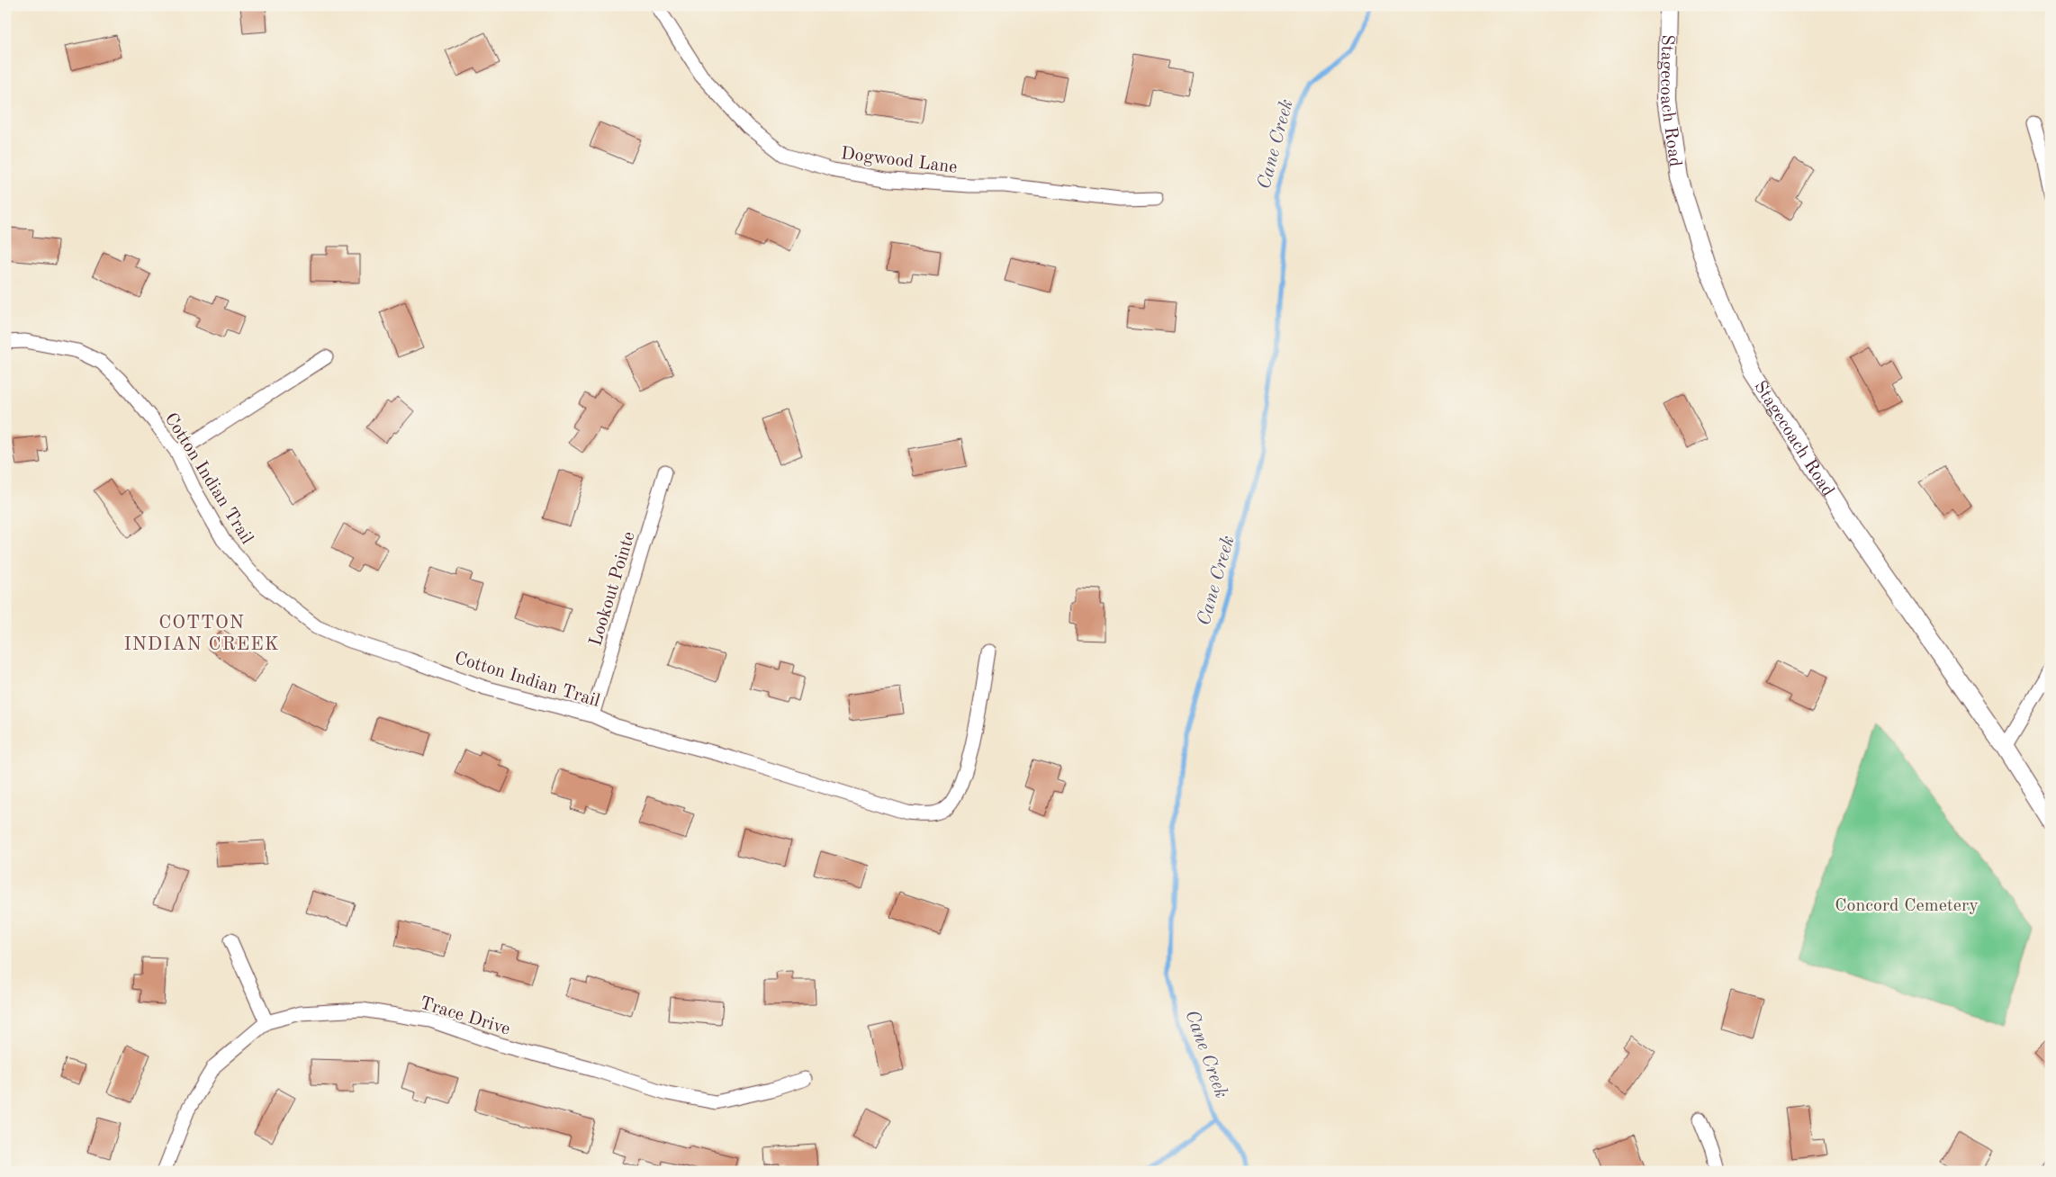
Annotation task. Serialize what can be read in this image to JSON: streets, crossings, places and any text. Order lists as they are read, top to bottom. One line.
{"streets":{"street":["Stagecoach Road","Dogwood Lane","Cotton Indian Trail","Lookout Pointe","Trace Drive"]},"crossings":[["Cotton Indian Trail","Lookout Pointe"]],"districts":["COTTON INDIAN CREEK"],"water":["Cane Creek"],"parks":["Concord Cemetery"]}
